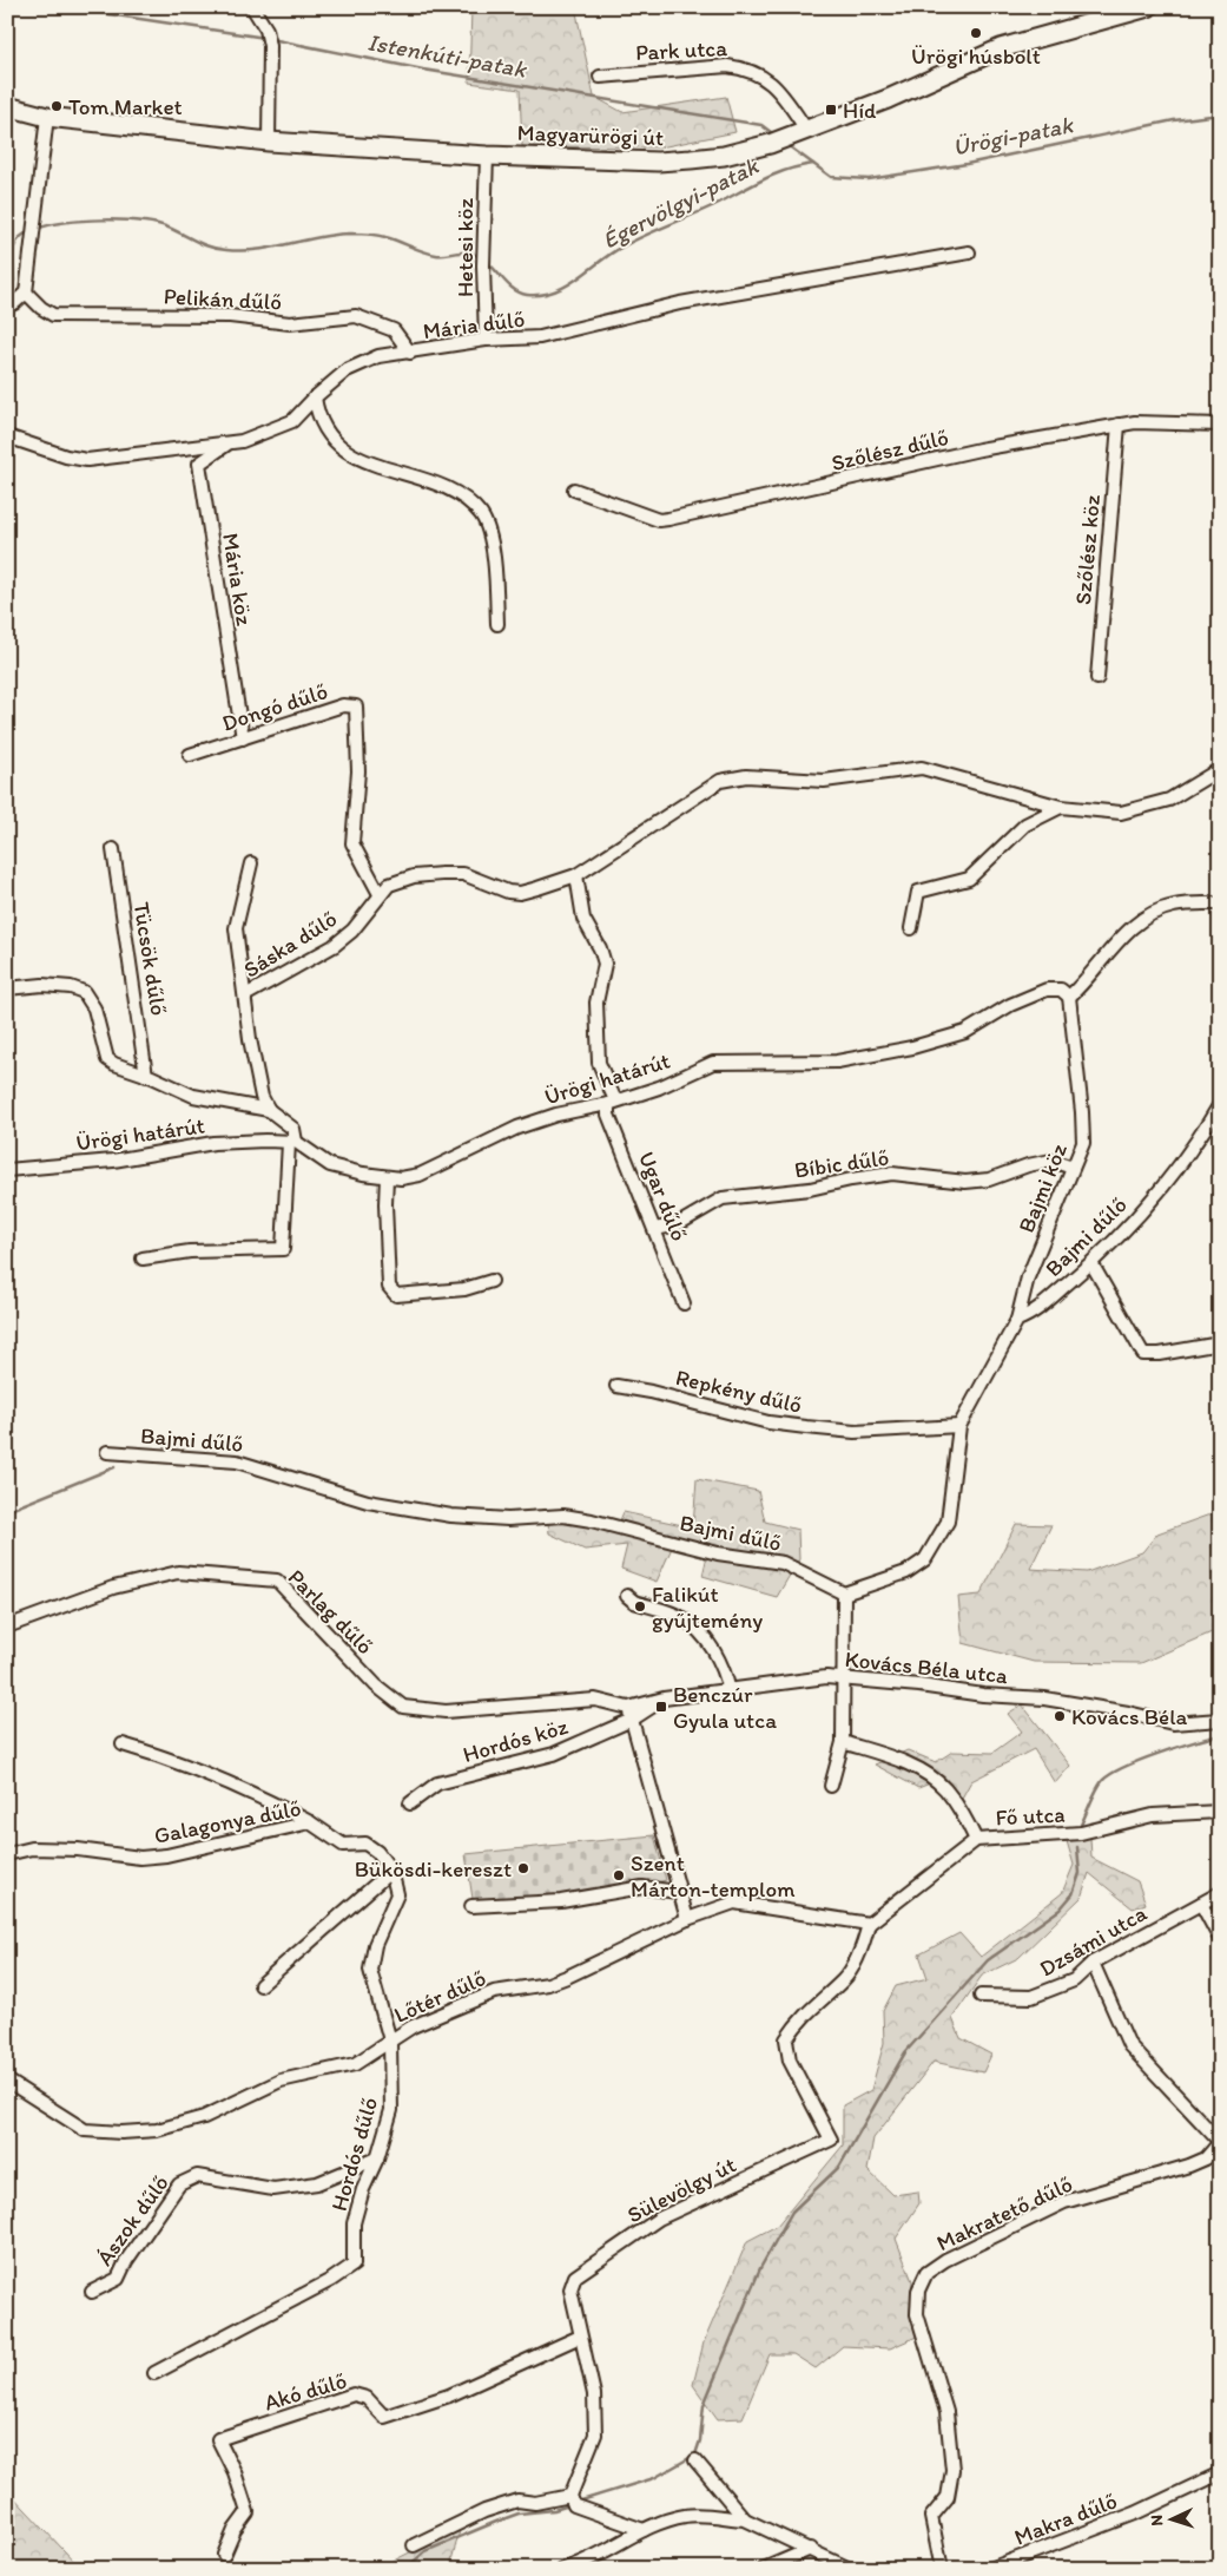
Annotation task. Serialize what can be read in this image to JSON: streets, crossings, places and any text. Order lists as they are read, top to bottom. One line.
{"streets":{"main road":["Magyarürögi út"],"street":["Park utca","Hetesi köz","Pelikán dűlő","Mária dűlő","Szőlész dűlő","Szőlész köz","Mária köz","Dongó dűlő","Sáska dűlő","Tücsök dűlő","Ürögi határút","Bíbic dűlő","Bajmi köz","Ugar dűlő","Bajmi dűlő","Repkény dűlő","Parlag dűlő","Kovács Béla utca","Hordós köz","Fő utca","Galagonya dűlő","Dzsámi utca","Lőtér dűlő","Hordós dűlő","Sülevölgy út","Makratető dűlő","Ászok dűlő","Akó dűlő","Makra dűlő"]},"crossings":[["Park utca","Magyarürögi út"],["Magyarürögi út","Hetesi köz"],["Hetesi köz","Mária dűlő"],["Pelikán dűlő","Mária dűlő"],["Mária dűlő","Mária köz"],["Szőlész dűlő","Szőlész köz"],["Mária köz","Dongó dűlő"],["Dongó dűlő","Sáska dűlő"],["Sáska dűlő","Ugar dűlő"],["Ürögi határút","Bajmi köz"],["Ürögi határút","Ugar dűlő"],["Bíbic dűlő","Bajmi köz"],["Bíbic dűlő","Ugar dűlő"],["Bajmi köz","Bajmi dűlő"],["Bajmi dűlő","Repkény dűlő"],["Parlag dűlő","Kovács Béla utca"],["Kovács Béla utca","Hordós köz"],["Fő utca","Lőtér dűlő"],["Fő utca","Sülevölgy út"],["Galagonya dűlő","Hordós dűlő"],["Lőtér dűlő","Hordós dűlő"],["Lőtér dűlő","Sülevölgy út"],["Hordós dűlő","Ászok dűlő"],["Sülevölgy út","Akó dűlő"]],"water":["Istenkúti-patak","Ürögi-patak","Égervölgyi-patak"],"places":{"other":["Ürögi húsbolt","Tom Market","Falikút gyűjtemény","Kovács Béla","Bükösdi-kereszt","Szent Márton-templom"],"transit":["Híd","Benczúr Gyula utca"]},"north":"left"}
